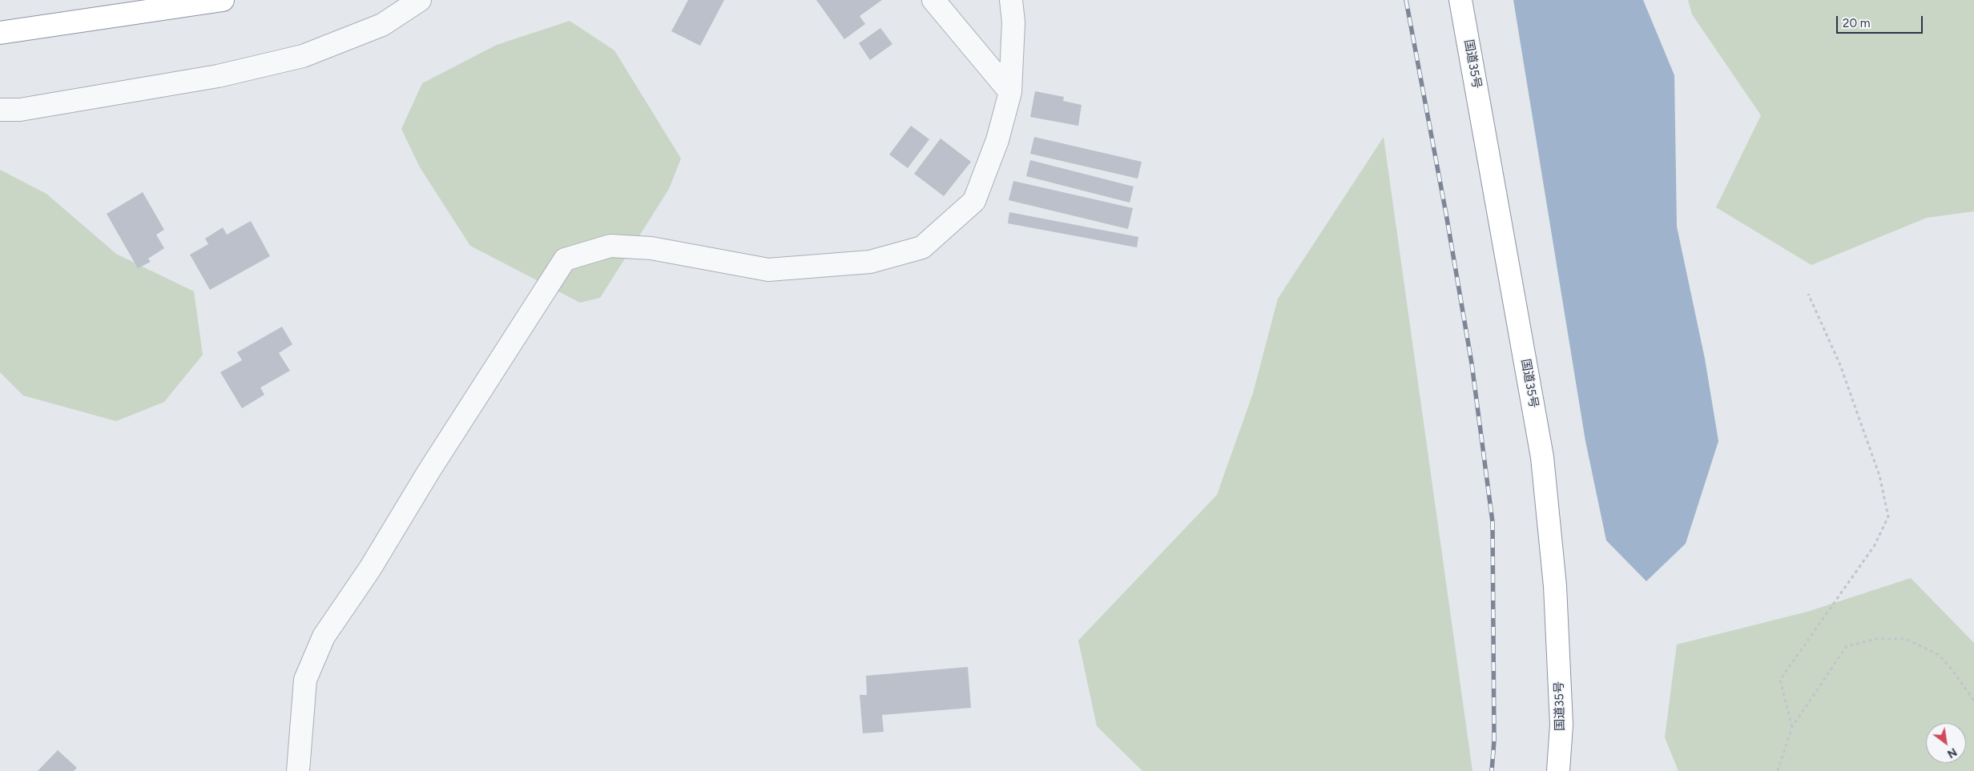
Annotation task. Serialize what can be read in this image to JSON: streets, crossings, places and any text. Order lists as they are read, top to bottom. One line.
{"streets":{"highway":["国道35号"]},"scale_bar":"20 m","north":"bottom right"}
